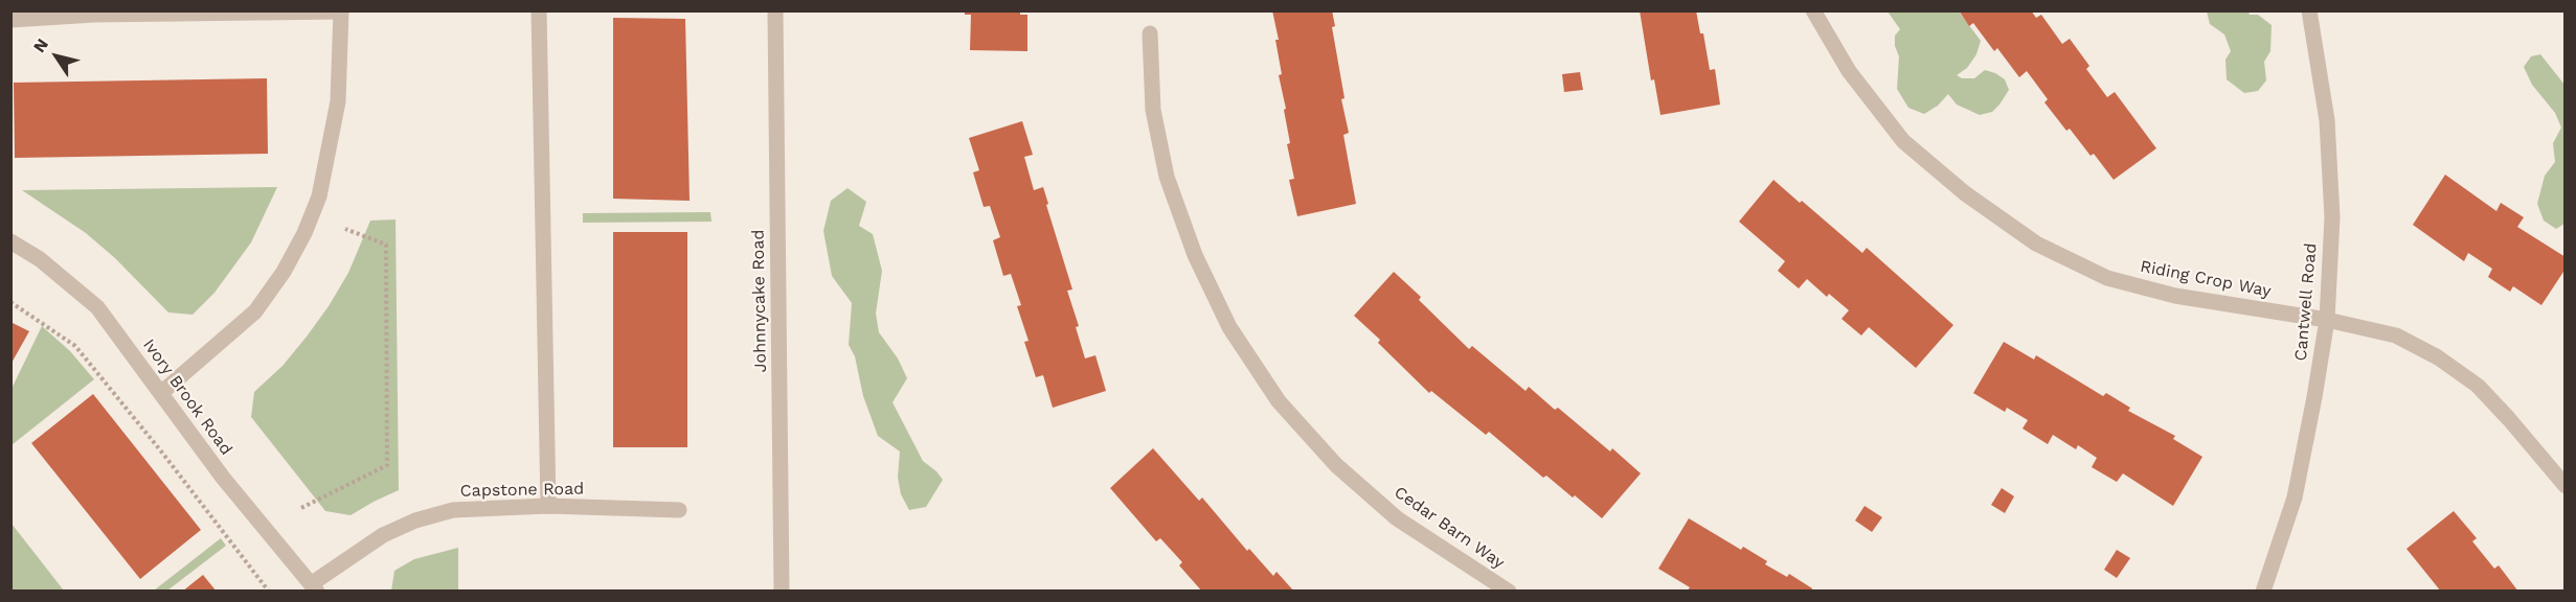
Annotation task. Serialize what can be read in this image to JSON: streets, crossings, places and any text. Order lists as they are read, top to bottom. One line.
{"streets":{"street":["Riding Crop Way","Johnnycake Road","Cantwell Road","Ivory Brook Road","Capstone Road","Cedar Barn Way"]},"crossings":[["Riding Crop Way","Cantwell Road"],["Ivory Brook Road","Capstone Road"]],"north":"top left"}
